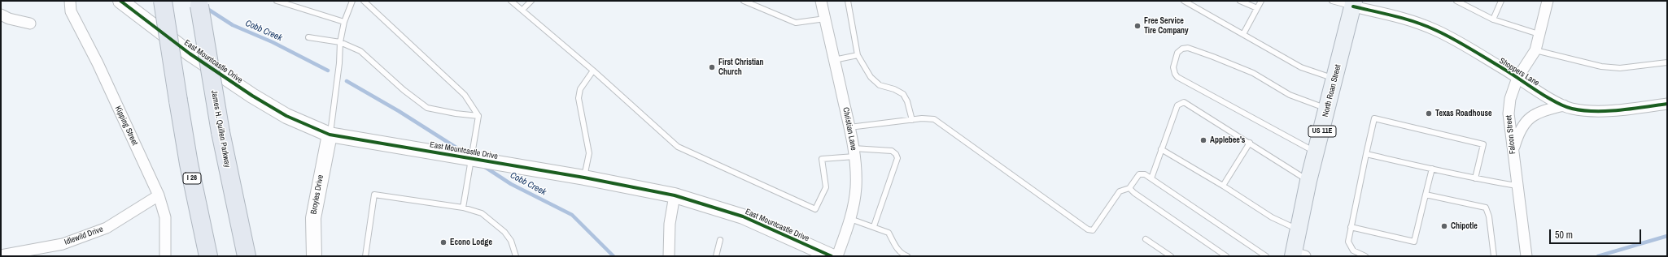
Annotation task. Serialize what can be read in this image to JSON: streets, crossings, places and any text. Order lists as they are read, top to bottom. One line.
{"streets":{"highway":["James H. Quillen Parkway","I 26"],"main road":["North Roan Street","US 11E"],"street":["East Mountcastle Drive","Shoppers Lane","Kipping Street","Christian Lane","Falcon Street","Broyles Drive","Idlewild Drive"]},"crossings":[["East Mountcastle Drive","Broyles Drive"],["Shoppers Lane","North Roan Street"],["Shoppers Lane","Falcon Street"],["Kipping Street","Idlewild Drive"]],"water":["Cobb Creek"],"places":["Free Service Tire Company","First Christian Church","Texas Roadhouse","Applebee's","Chipotle","Econo Lodge"],"scale_bar":"50 m"}
